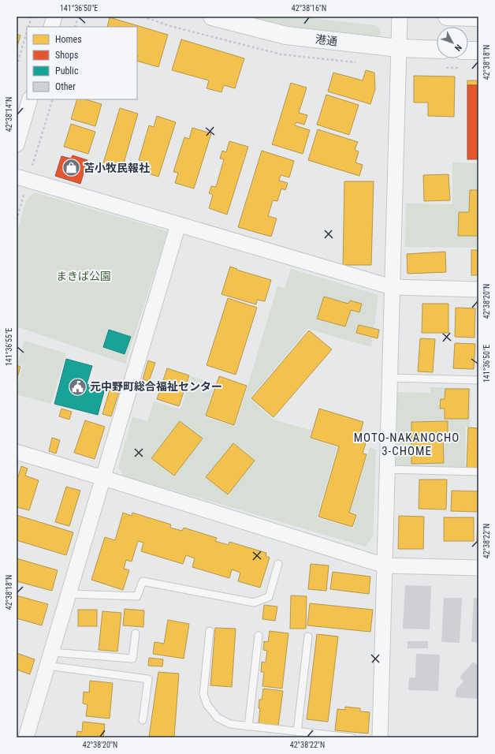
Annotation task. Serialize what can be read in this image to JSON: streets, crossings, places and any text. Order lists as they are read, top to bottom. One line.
{"streets":{"street":["港通"]},"districts":["MOTO-NAKANOCHO 3-CHOME"],"parks":["まきば公園"],"places":{"shop":["苫小牧民報社"],"public building":["元中野町総合福祉センター"]},"legend":["Homes","Shops","Public","Other"],"north":"bottom right","coordinates":["141°36'50\"E","42°38'16\"N","42°38'18\"N","42°38'14\"N","42°38'20\"N","141°36'55\"E","42°38'22\"N"]}
